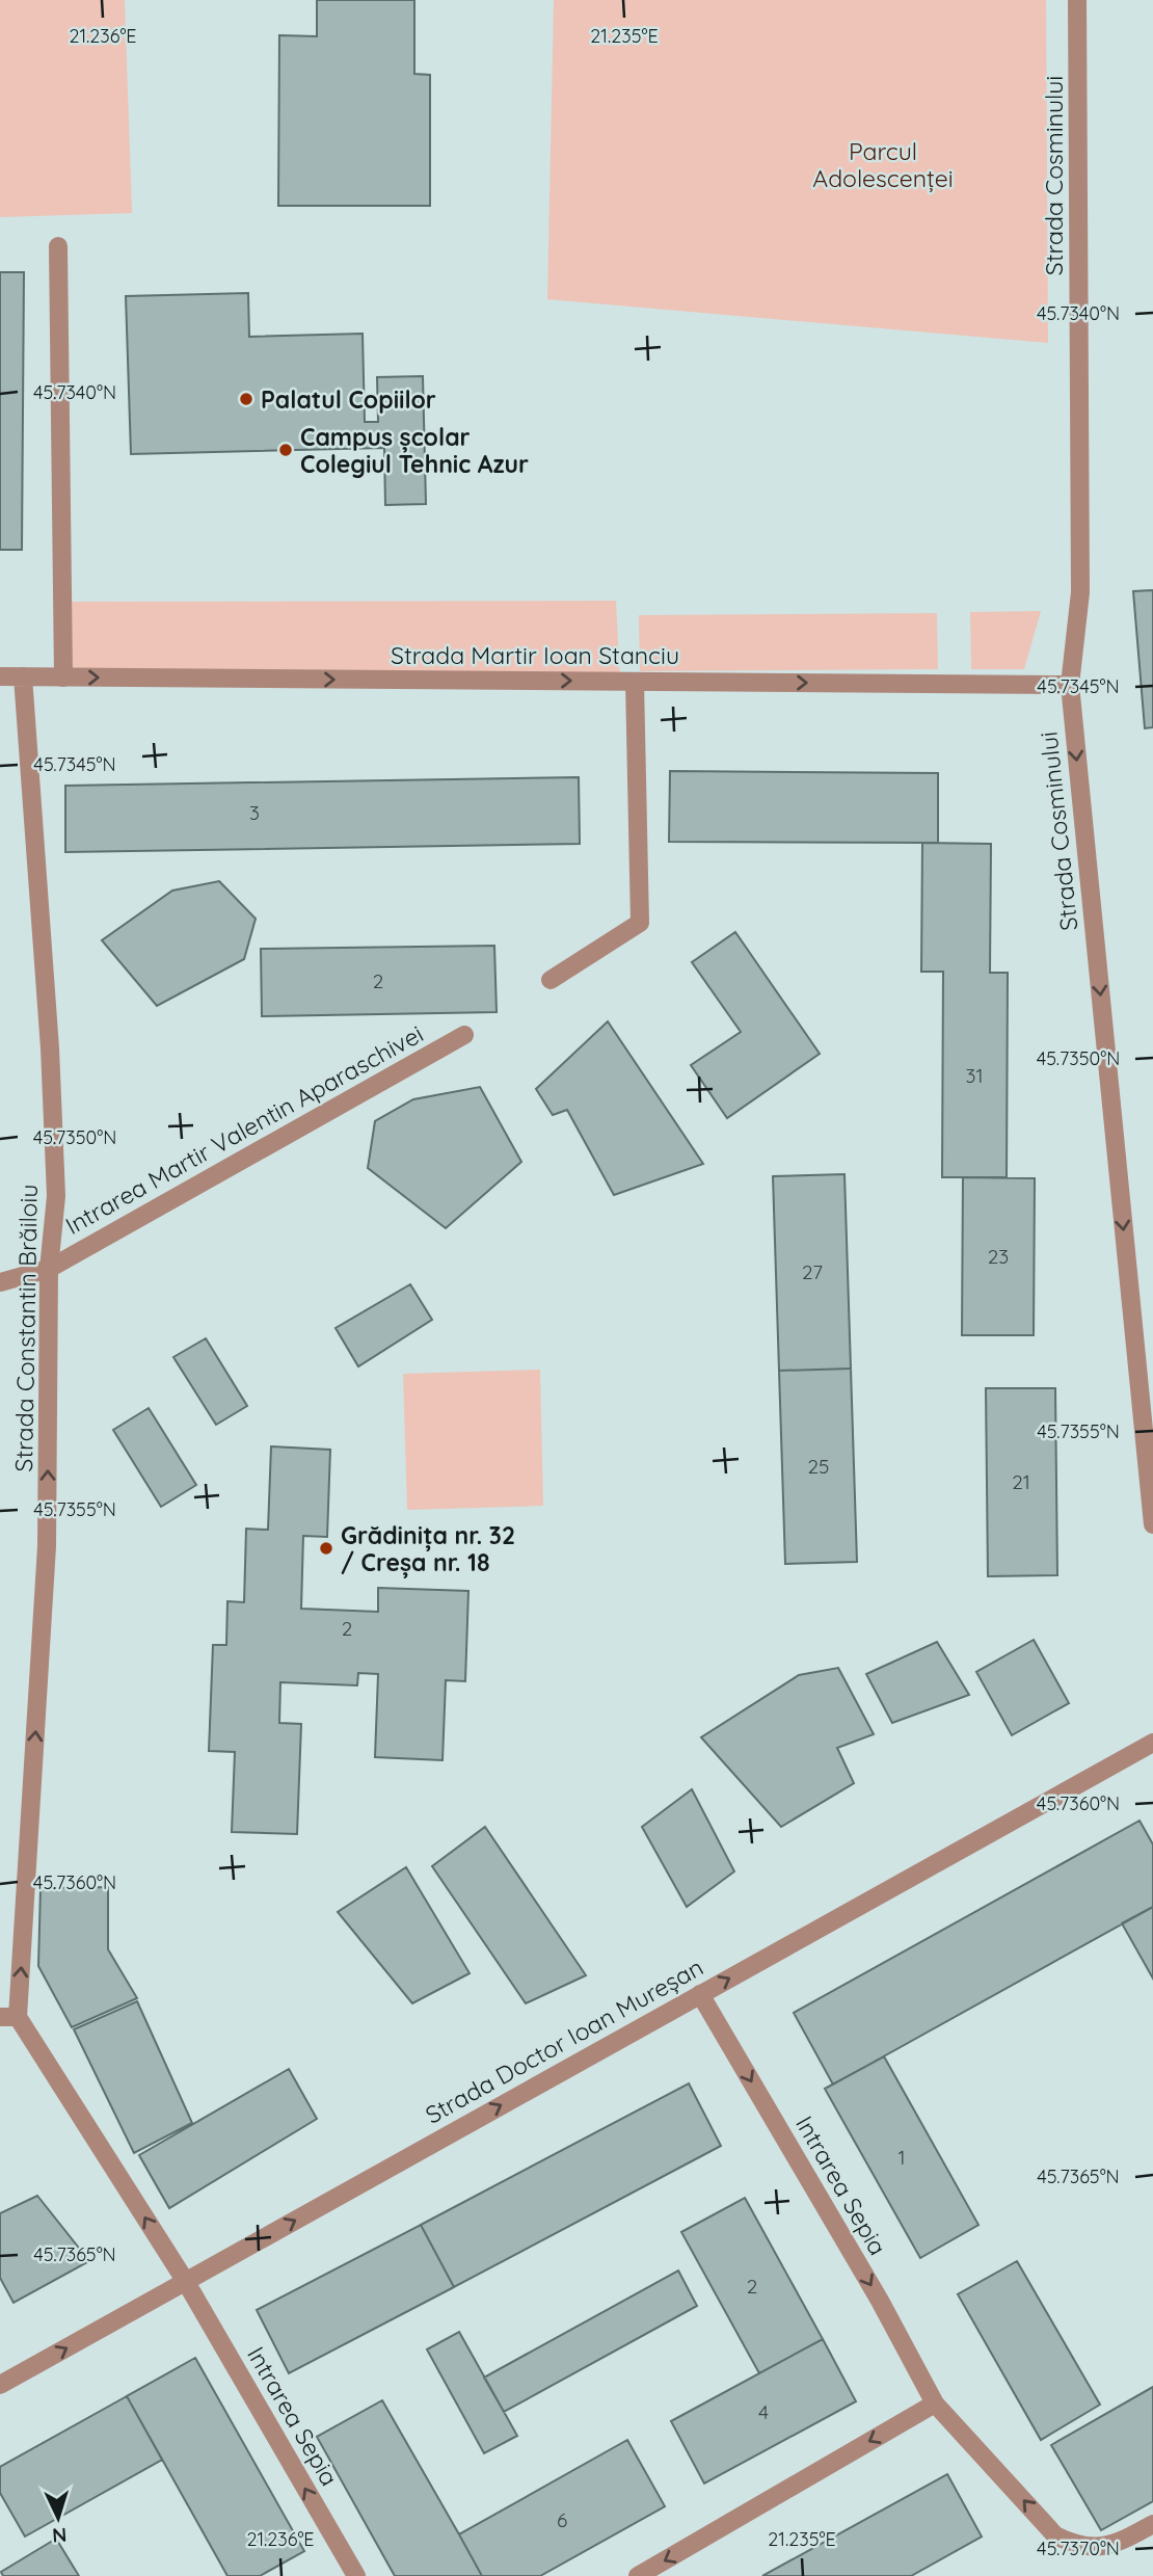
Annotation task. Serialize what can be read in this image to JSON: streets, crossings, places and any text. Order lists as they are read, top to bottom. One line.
{"streets":{"street":["Strada Cosminului","Strada Martir Ioan Stanciu","Intrarea Martir Valentin Aparaschivei","Strada Constantin Brăiloiu","Strada Doctor Ioan Mureșan","Intrarea Sepia"]},"crossings":[["Strada Cosminului","Strada Martir Ioan Stanciu"],["Strada Martir Ioan Stanciu","Strada Constantin Brăiloiu"],["Intrarea Martir Valentin Aparaschivei","Strada Constantin Brăiloiu"],["Strada Constantin Brăiloiu","Strada Doctor Ioan Mureșan"],["Strada Constantin Brăiloiu","Intrarea Sepia"],["Strada Doctor Ioan Mureșan","Intrarea Sepia"]],"one_way":["Strada Cosminului","Strada Martir Ioan Stanciu","Strada Constantin Brăiloiu","Strada Doctor Ioan Mureșan"],"parks":["Parcul Adolescenței"],"places":["Palatul Copiilor","Campus școlar Colegiul Tehnic Azur","Grădinița nr. 32 / Creșa nr. 18"],"house_numbers":["3","2","31","23","27","25","21","2","1","2","4","6"],"north":"bottom","coordinates":["21.236°E","21.235°E","45.7340°N","45.7345°N","45.7350°N","45.7355°N","45.7360°N","45.7365°N","45.7370°N"]}
